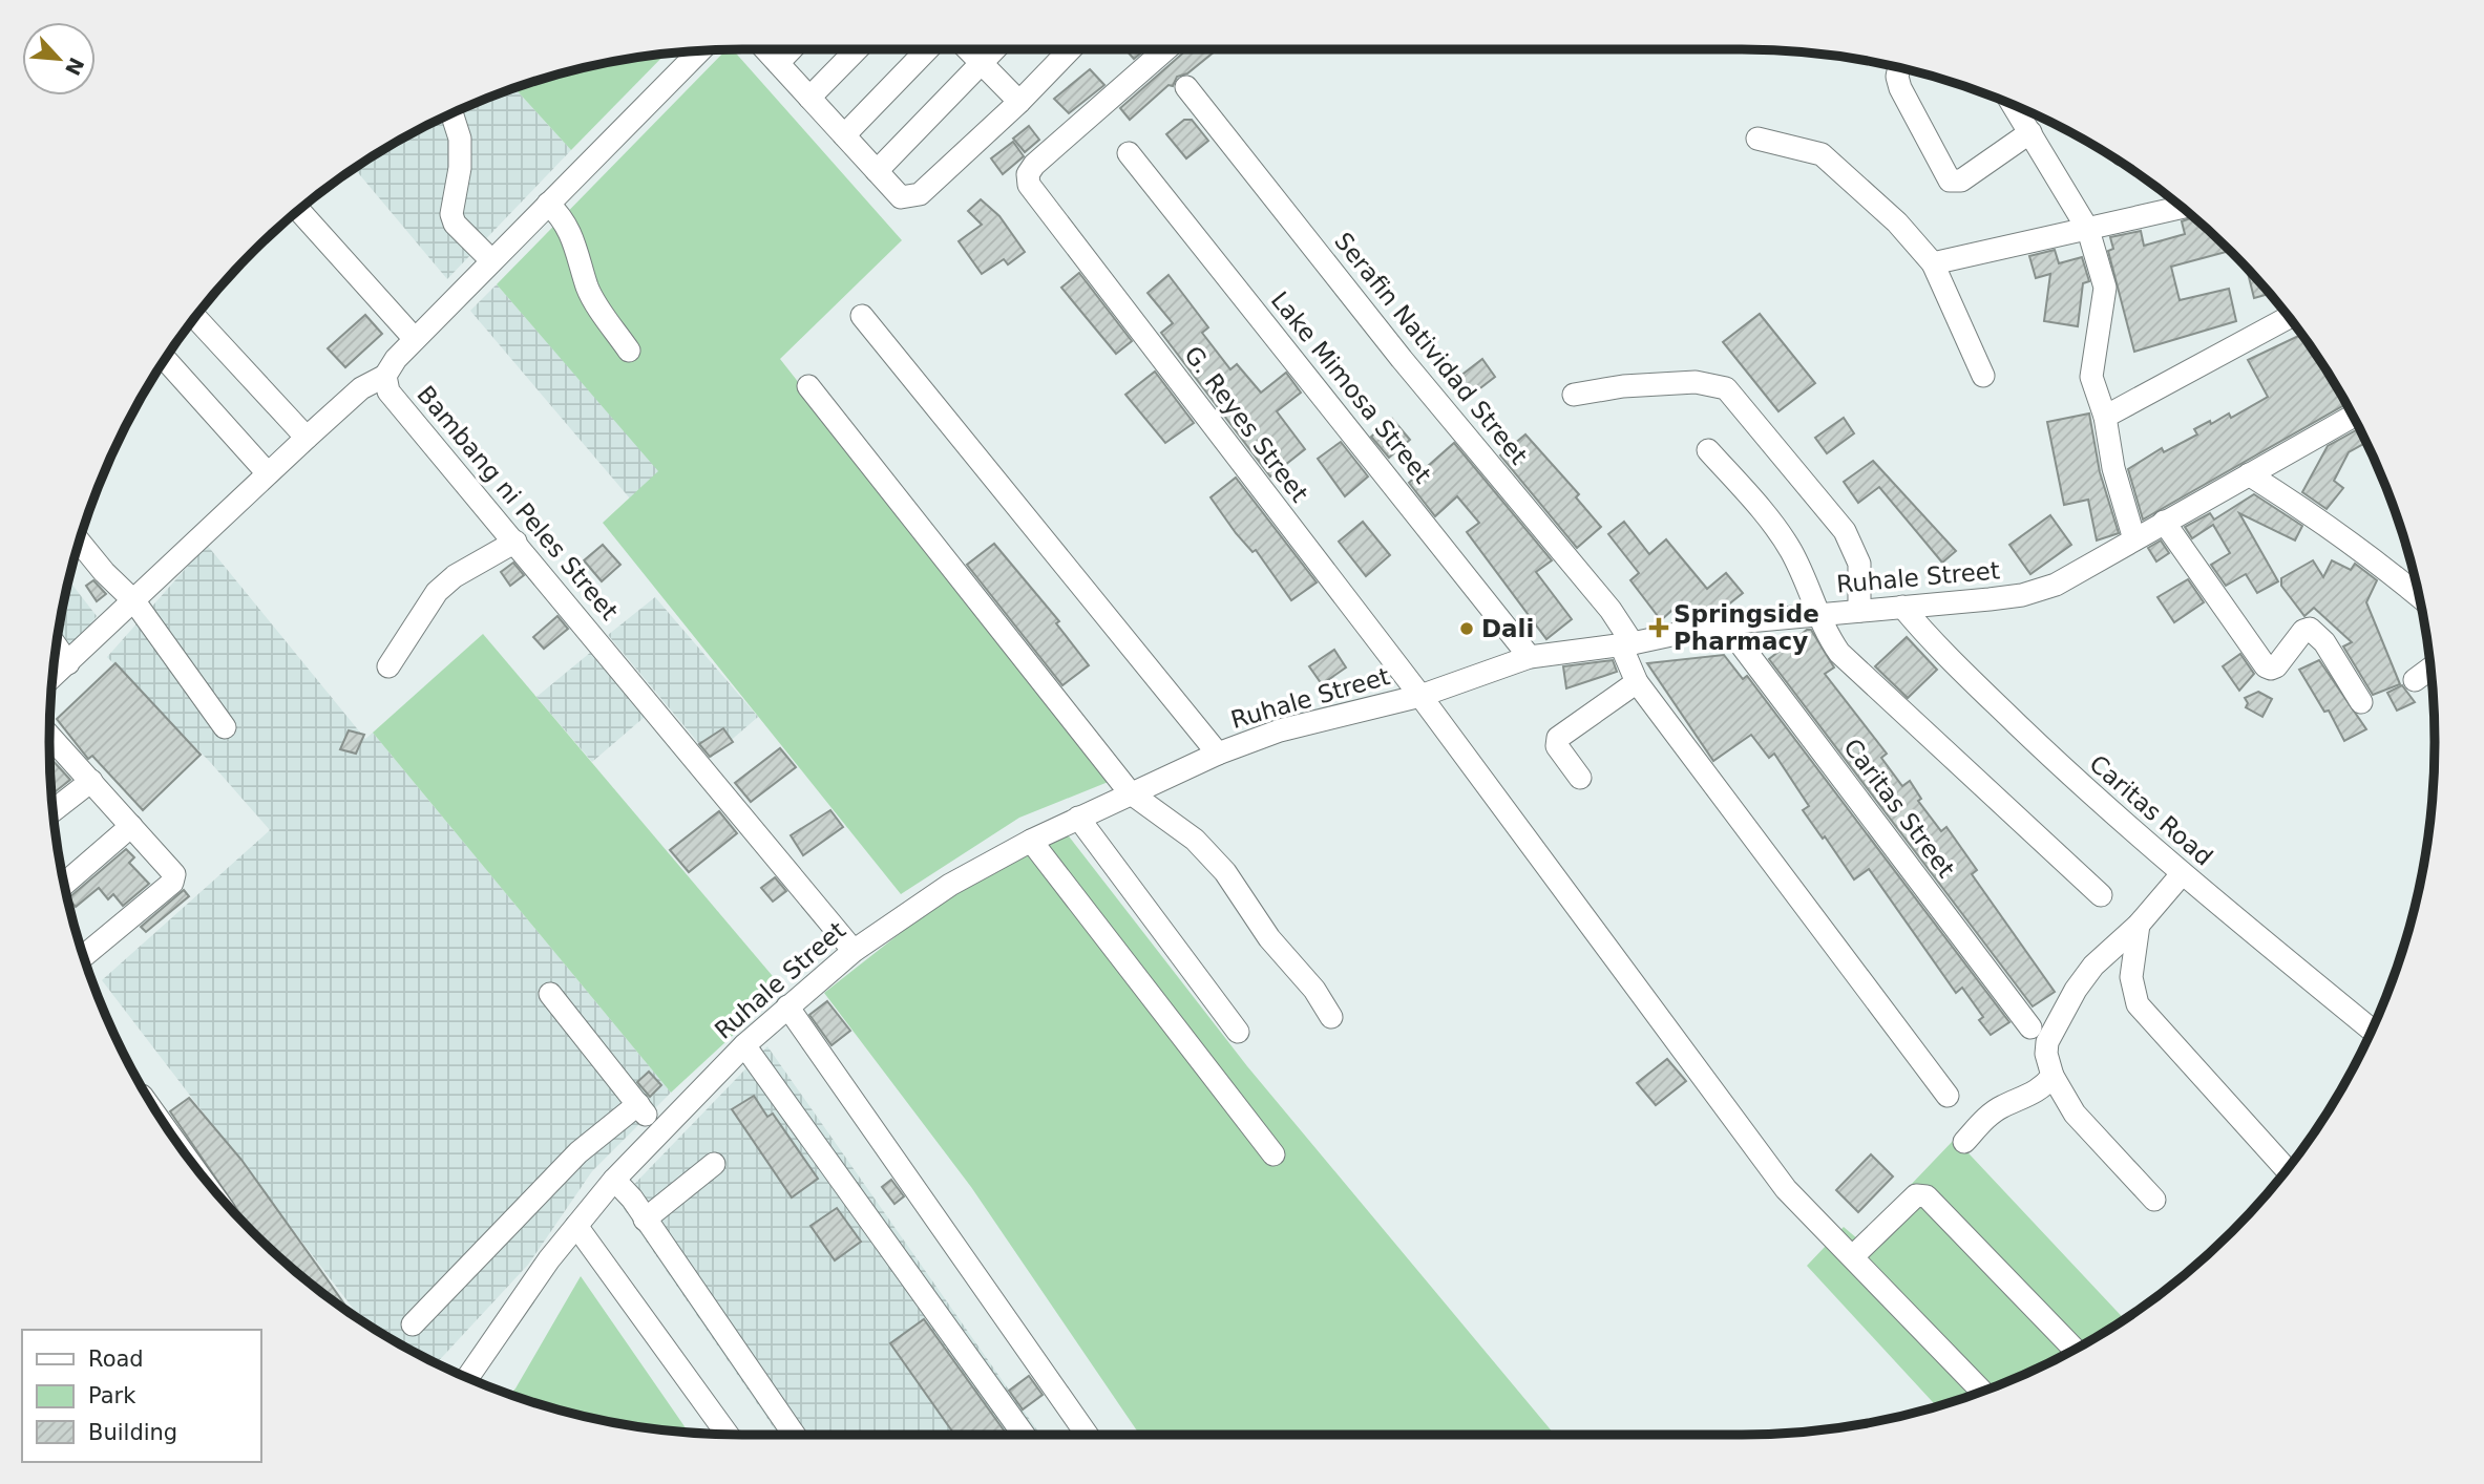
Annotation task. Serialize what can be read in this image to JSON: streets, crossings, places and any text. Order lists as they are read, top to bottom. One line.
{"streets":{"street":["Serafin Natividad Street","Lake Mimosa Street","G. Reyes Street","Bambang ni Peles Street","Ruhale Street","Caritas Street","Caritas Road"]},"crossings":[["Serafin Natividad Street","Ruhale Street"],["Lake Mimosa Street","Ruhale Street"],["G. Reyes Street","Ruhale Street"],["Bambang ni Peles Street","Ruhale Street"],["Ruhale Street","Caritas Street"],["Ruhale Street","Caritas Road"]],"places":{"health":["Springside Pharmacy"],"other":["Dali"]},"legend":["Road","Park","Building"],"north":"bottom right"}
